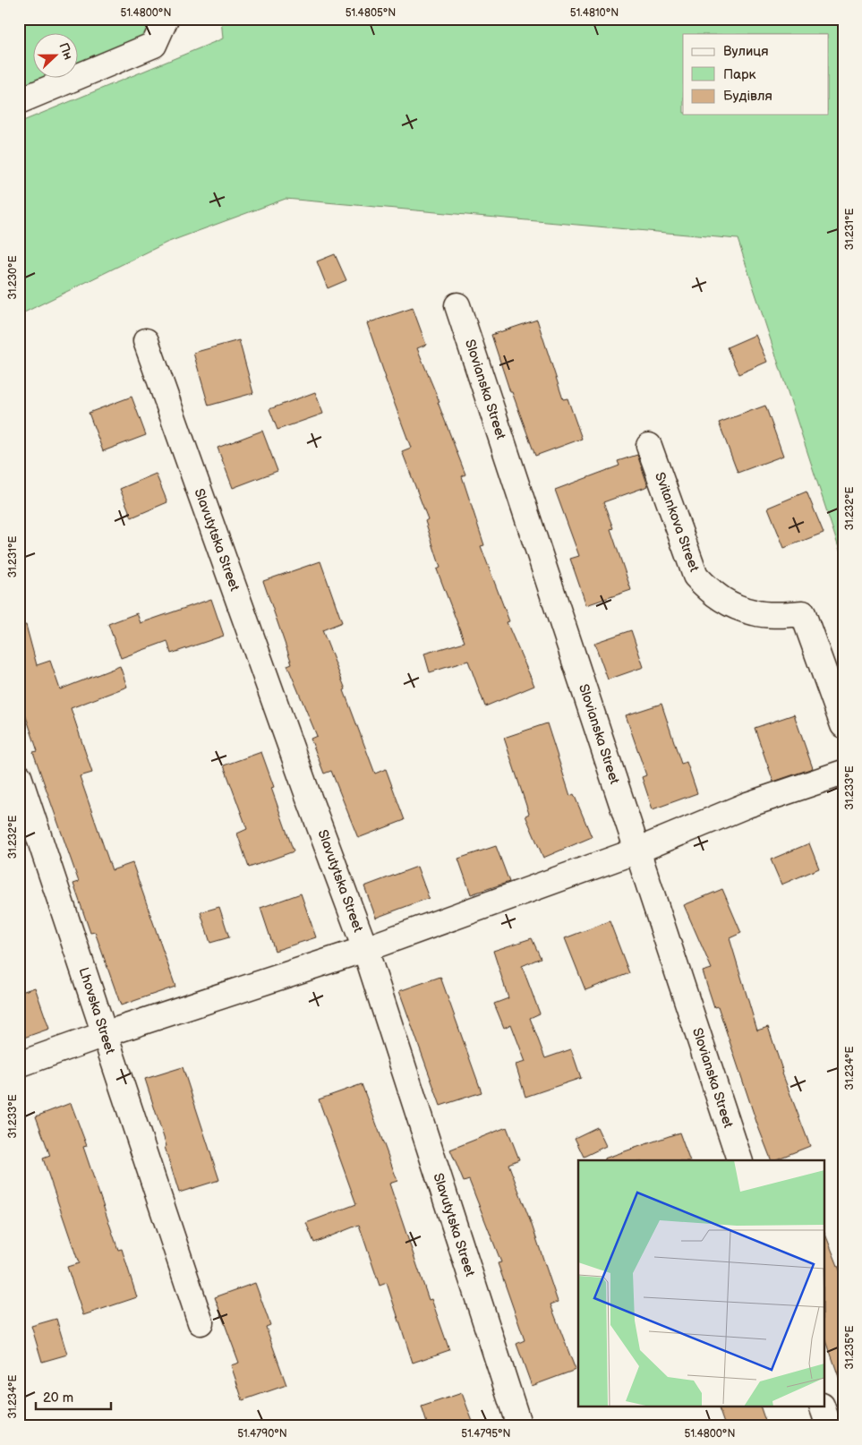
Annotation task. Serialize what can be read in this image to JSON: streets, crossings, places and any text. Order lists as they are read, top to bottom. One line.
{"streets":{"street":["Slovianska Street","Svitankova Street","Slavutytska Street","Lhovska Street"]},"legend":["Вулиця","Парк","Будівля"],"scale_bar":"20 m","north":"right","coordinates":["51.4800°N","51.4805°N","51.4810°N","31.231°E","31.230°E","31.232°E","31.233°E","31.234°E","31.235°E","51.4790°N","51.4795°N"]}
